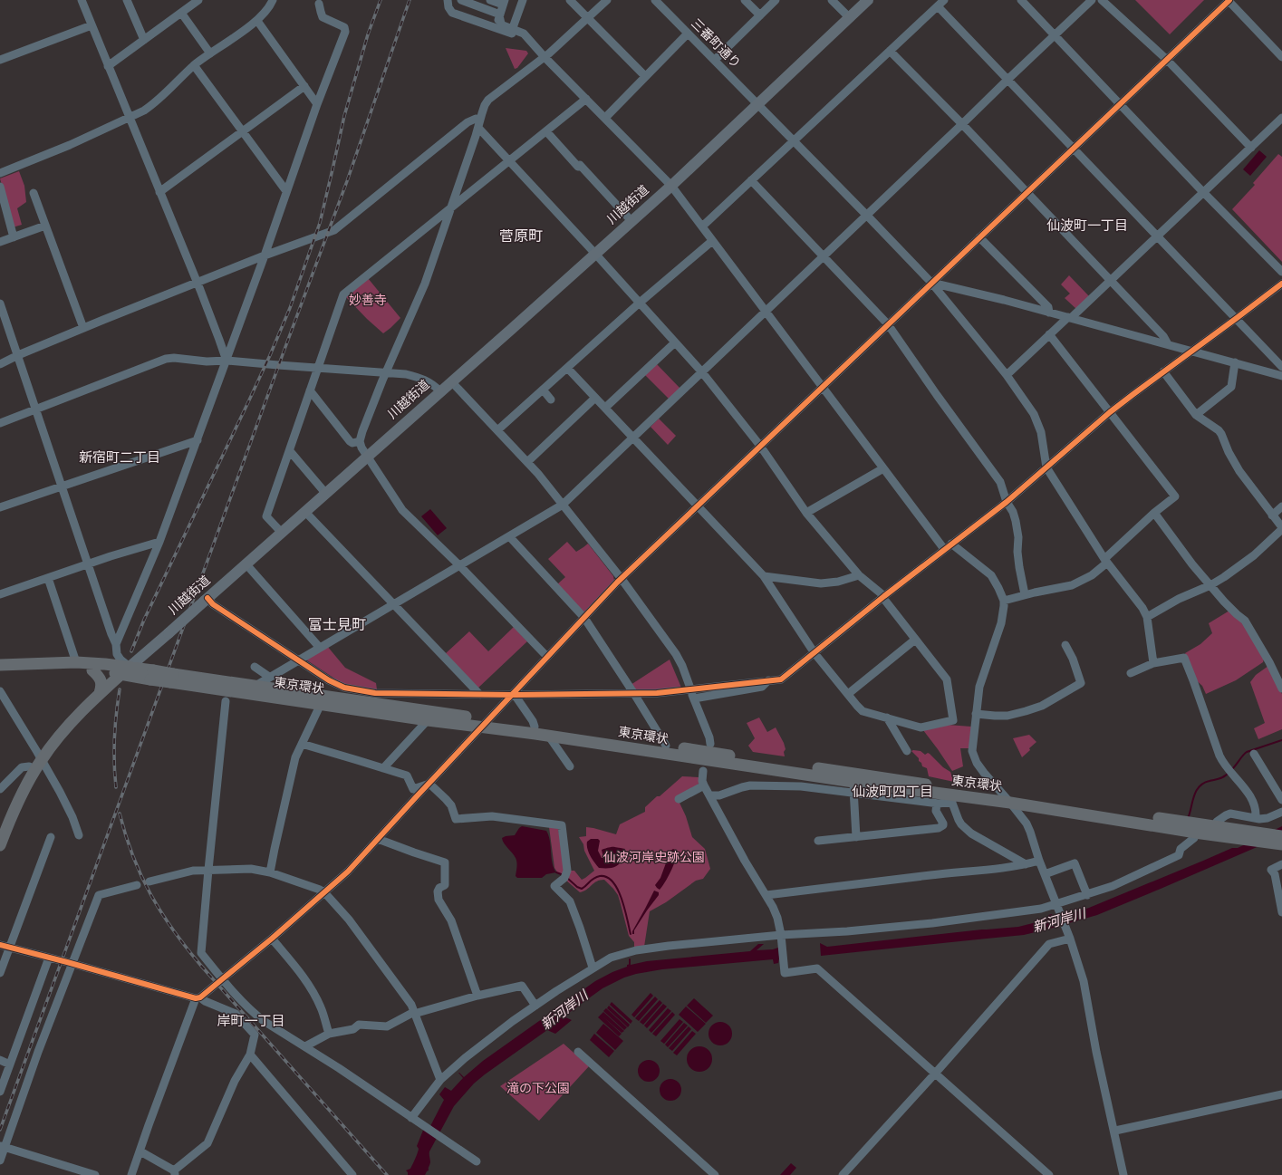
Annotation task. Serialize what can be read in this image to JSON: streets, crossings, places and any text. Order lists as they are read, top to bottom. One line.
{"streets":{"highway":["川越街道","東京環状"],"street":["三番町通り"]},"crossings":[["三番町通り","川越街道"],["川越街道","東京環状"]],"districts":["仙波町一丁目","菅原町","新宿町二丁目","富士見町","仙波町四丁目","岸町一丁目"],"water":["新河岸川"],"parks":["妙善寺","仙波河岸史跡公園","滝の下公園"]}
